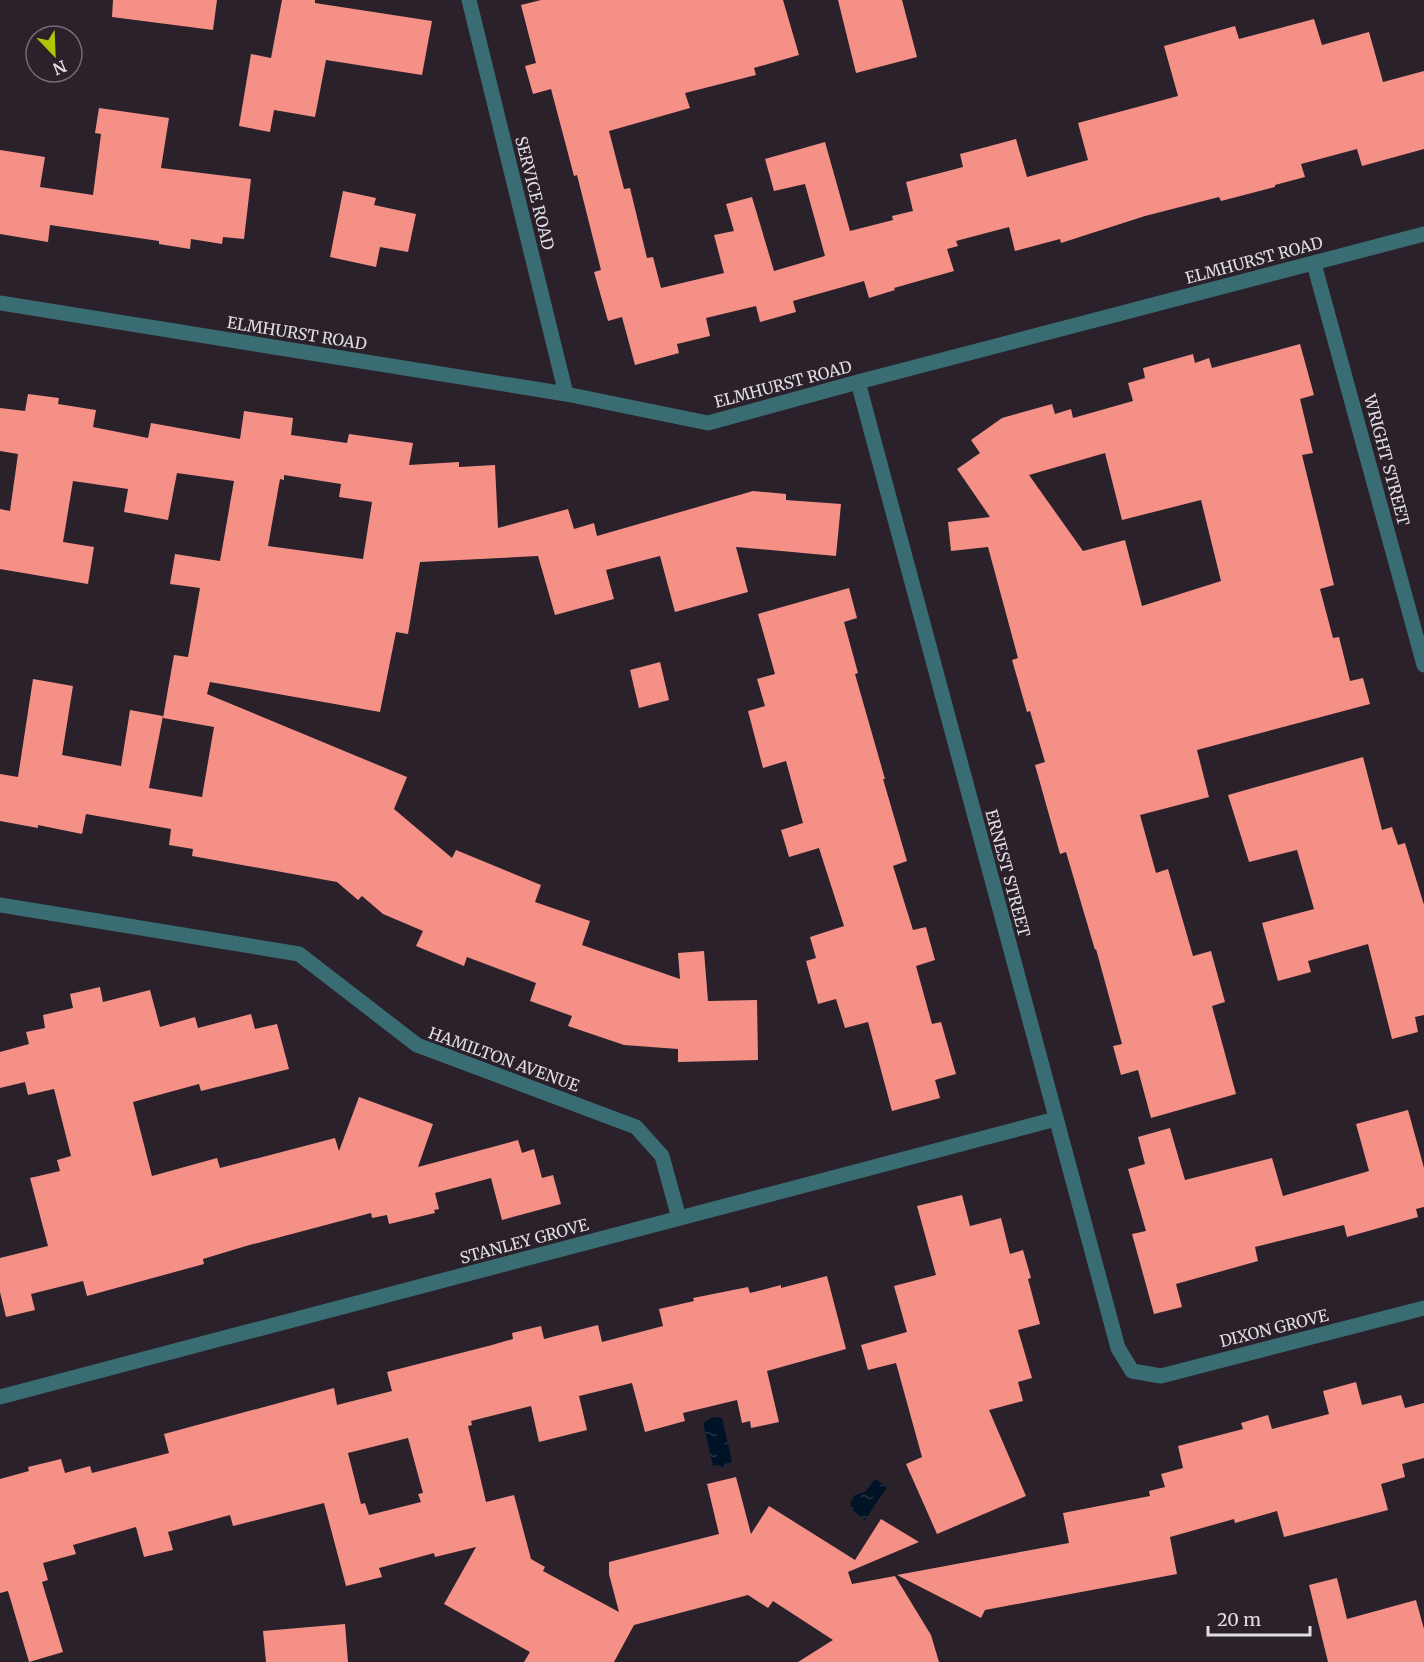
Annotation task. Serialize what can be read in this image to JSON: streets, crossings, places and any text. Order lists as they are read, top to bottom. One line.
{"streets":{"street":["SERVICE ROAD","ELMHURST ROAD","WRIGHT STREET","ERNEST STREET","HAMILTON AVENUE","STANLEY GROVE","DIXON GROVE"]},"crossings":[["SERVICE ROAD","ELMHURST ROAD"],["ELMHURST ROAD","WRIGHT STREET"],["ELMHURST ROAD","ERNEST STREET"],["ERNEST STREET","STANLEY GROVE"],["ERNEST STREET","DIXON GROVE"],["HAMILTON AVENUE","STANLEY GROVE"]],"scale_bar":"20 m","north":"bottom right"}
